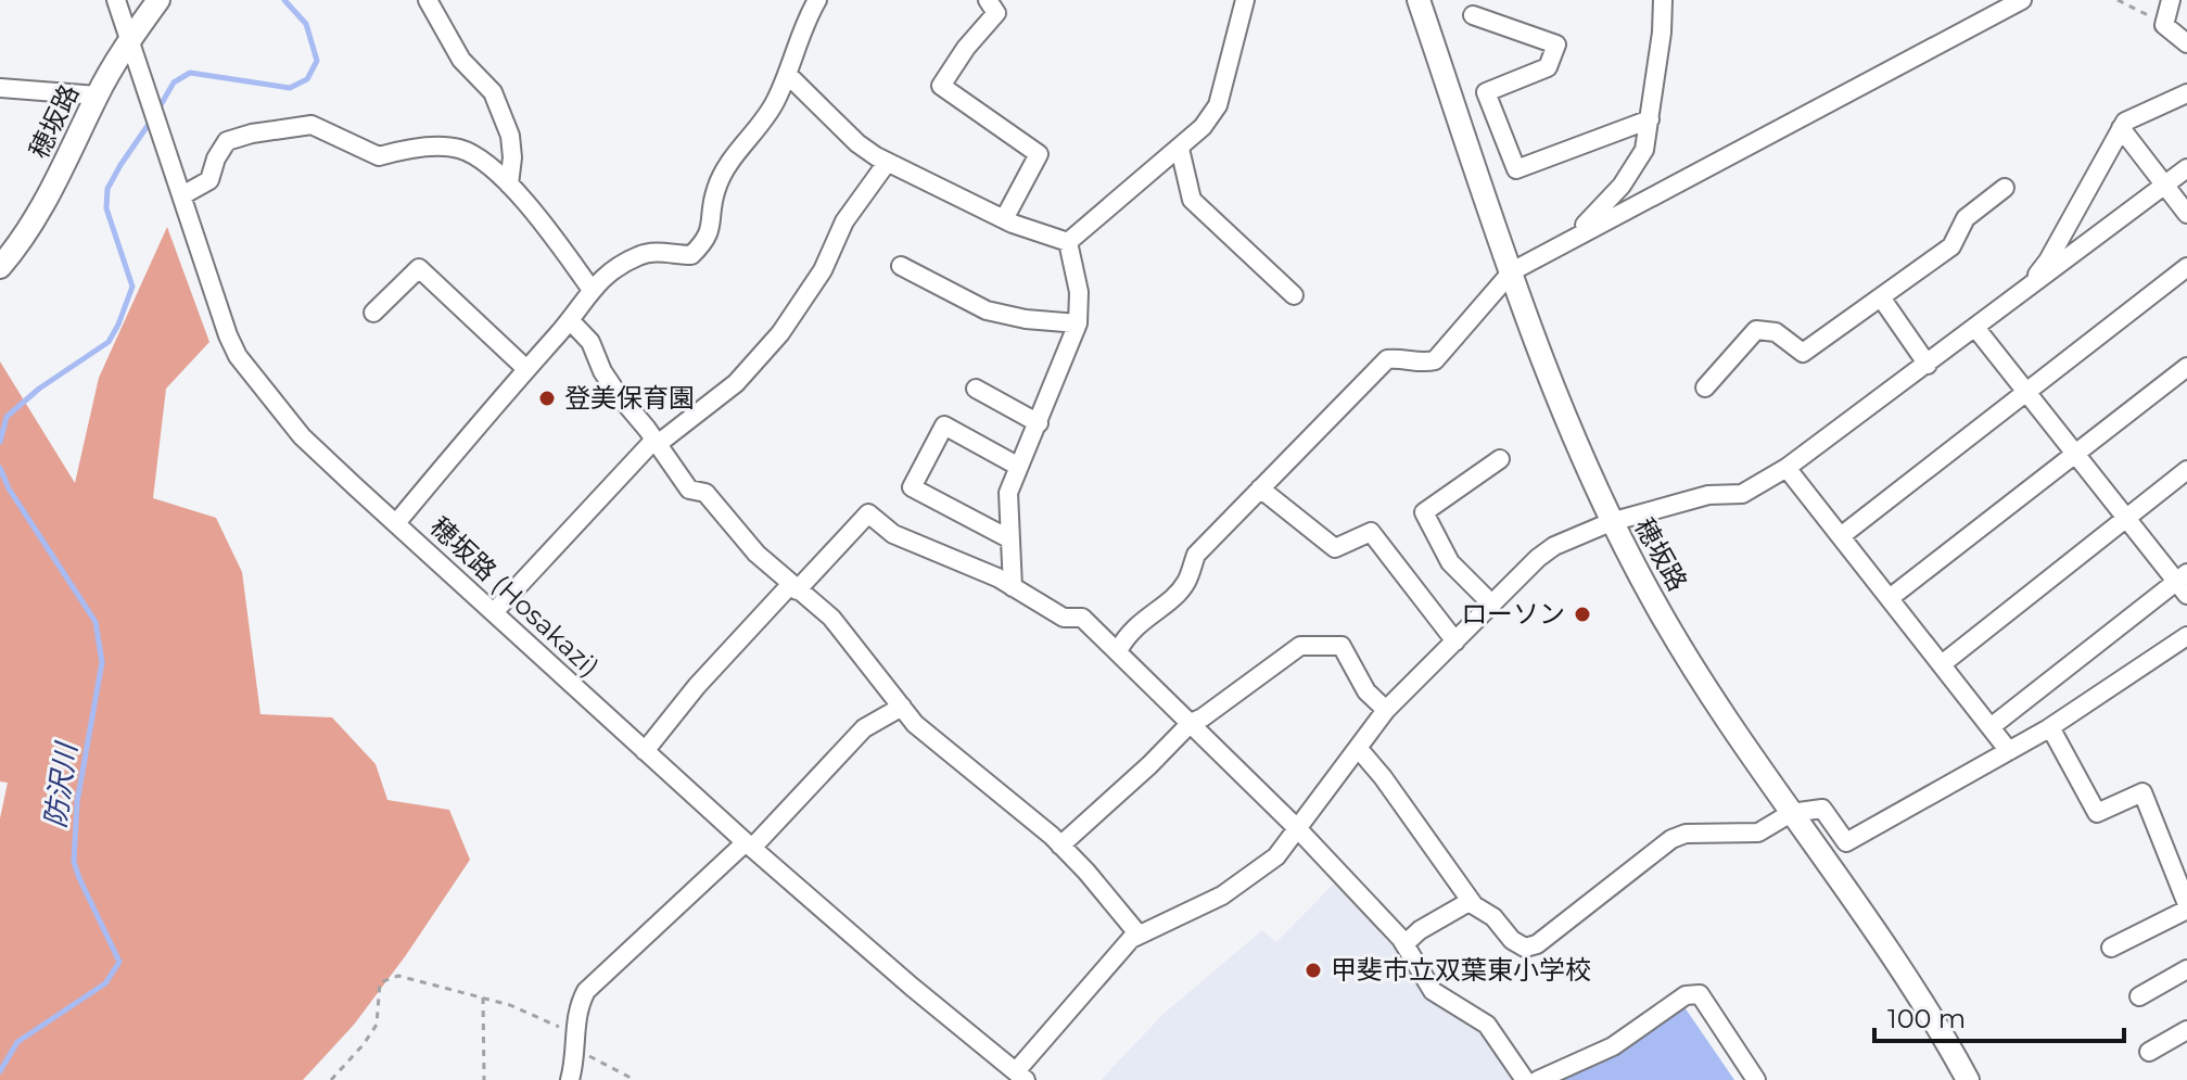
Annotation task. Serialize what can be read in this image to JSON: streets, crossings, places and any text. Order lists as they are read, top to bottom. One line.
{"streets":{"main road":["穂坂路"],"street":["穂坂路 (Hosakazi)"]},"crossings":[["穂坂路","穂坂路 (Hosakazi)"]],"water":["防沢川"],"places":["登美保育園","ローソン","甲斐市立双葉東小学校"],"scale_bar":"100 m"}
